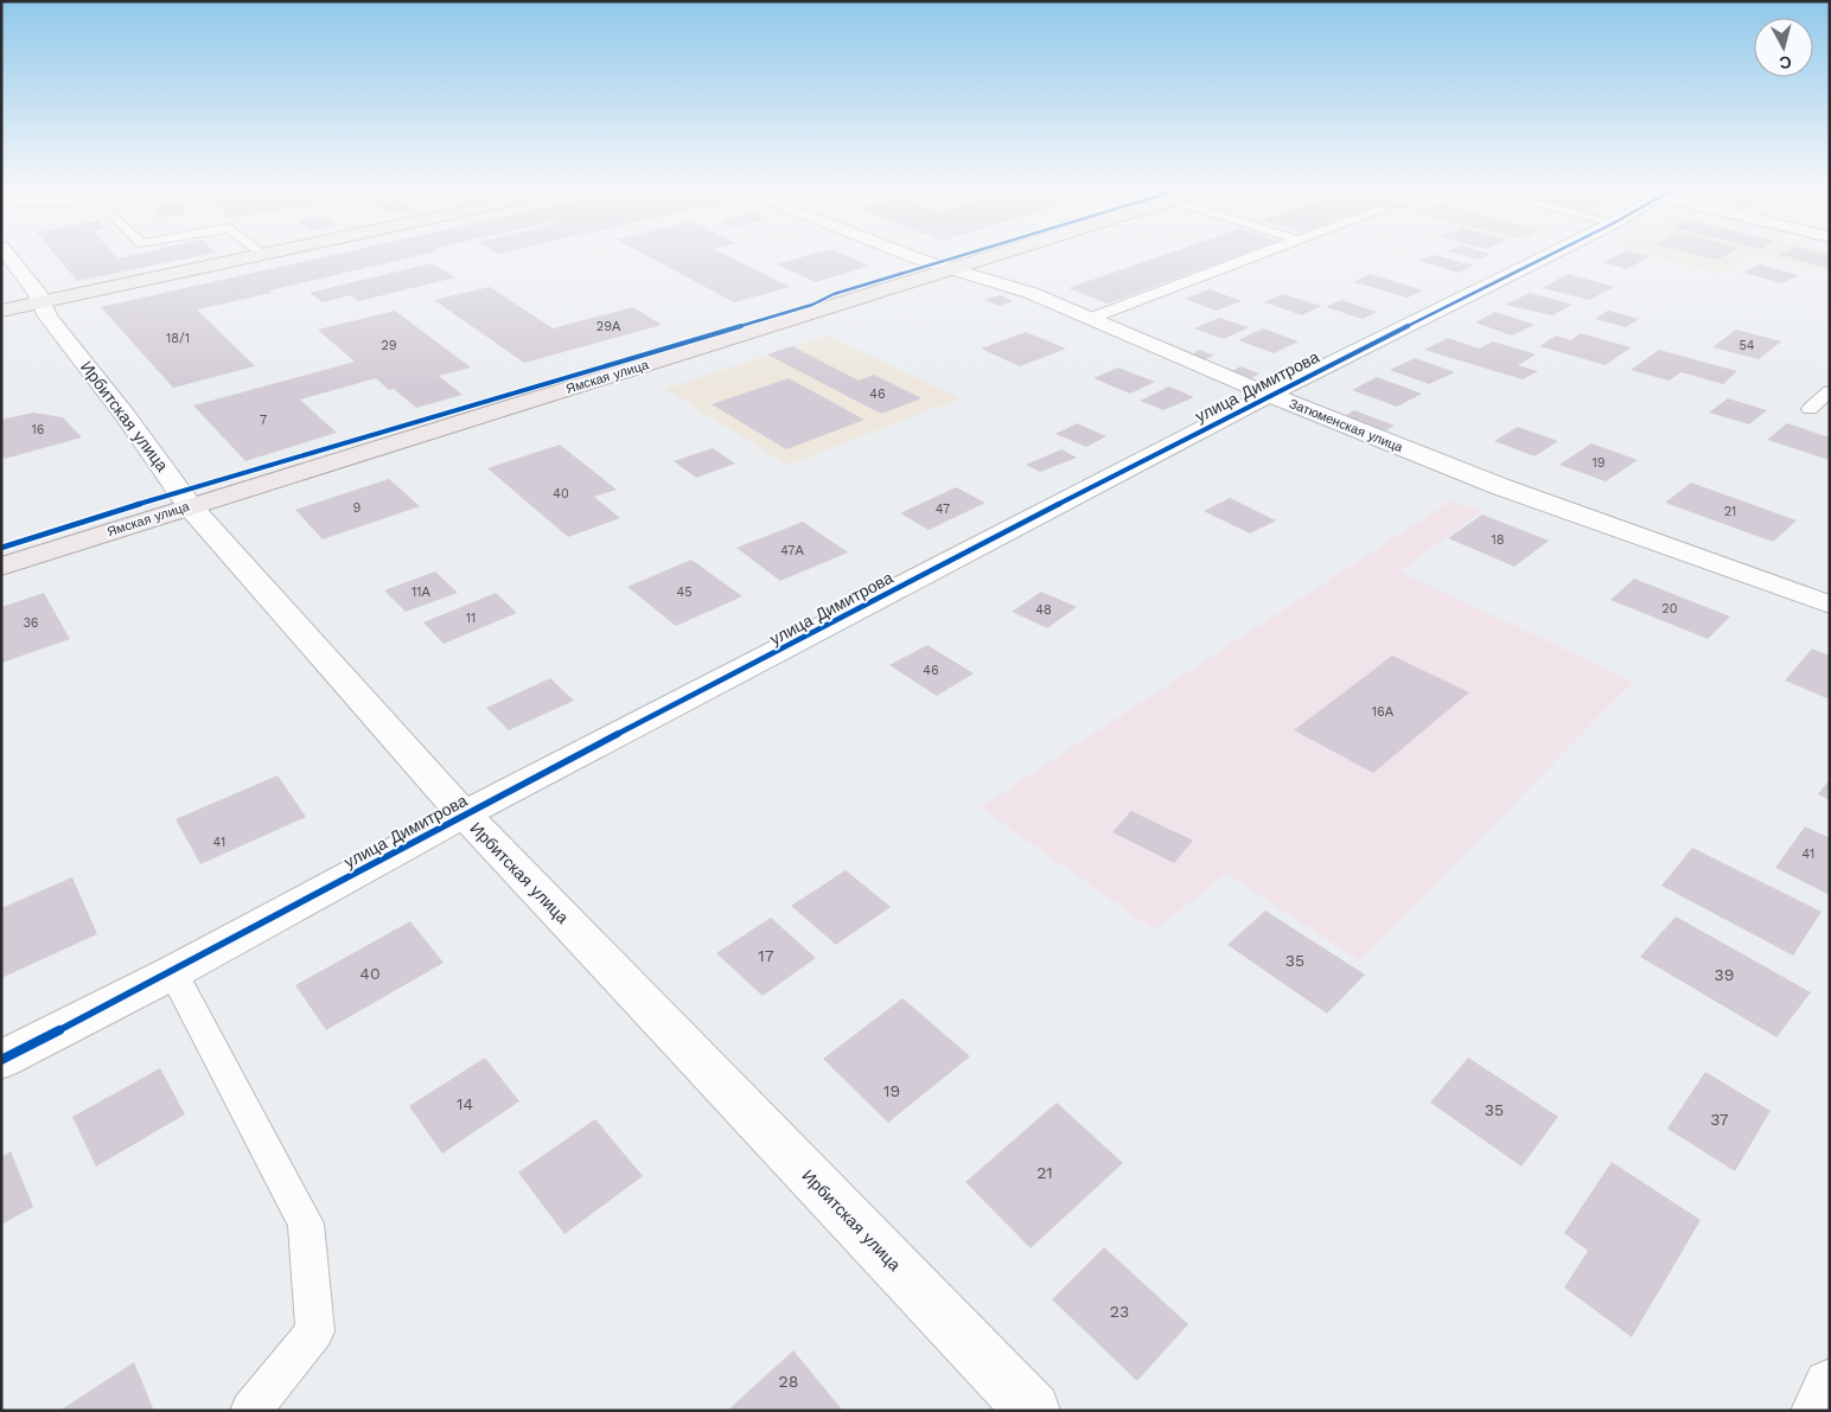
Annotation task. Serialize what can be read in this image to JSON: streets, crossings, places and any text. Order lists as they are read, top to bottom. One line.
{"streets":{"main road":["Ямская улица"],"street":["улица Димитрова","Ирбитская улица","Затюменская улица"]},"crossings":[["Ямская улица","Ирбитская улица"],["Ямская улица","Затюменская улица"],["улица Димитрова","Ирбитская улица"],["улица Димитрова","Затюменская улица"]],"house_numbers":["29А","18/1","29","54","46","7","16","19","40","9","47","21","18","47А","11А","45","20","48","11","36","46","16А","41","41","17","35","40","39","19","14","35","37","21","23","28"],"north":"bottom"}
